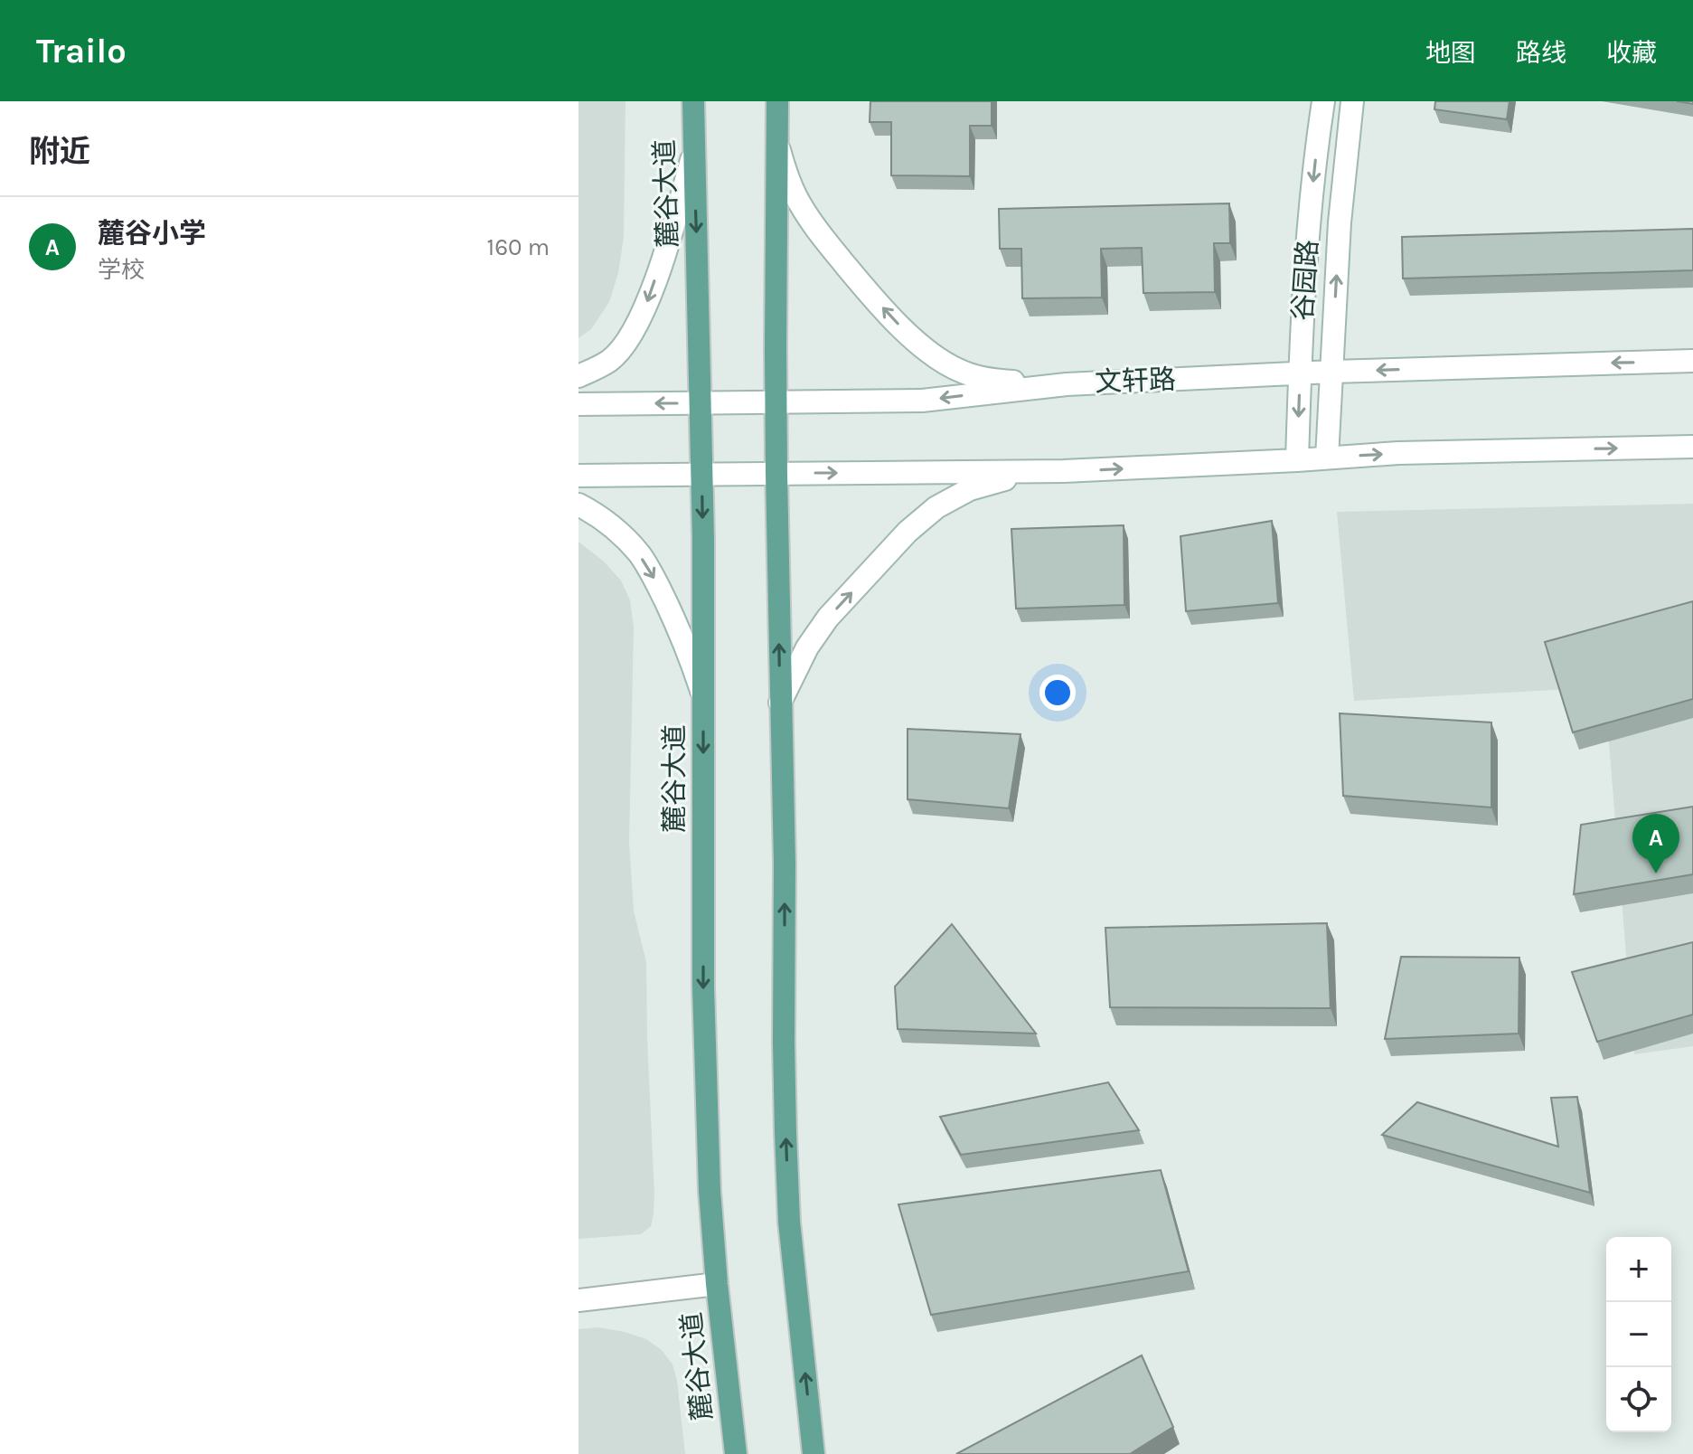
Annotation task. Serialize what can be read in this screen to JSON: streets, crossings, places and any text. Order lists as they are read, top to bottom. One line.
{"streets":{"main road":["麓谷大道","谷园路","文轩路"]},"crossings":[["麓谷大道","文轩路"],["谷园路","文轩路"]],"page":{"header":"Trailo","nav":["地图","路线","收藏"],"heading":"附近","list":[{"mark":"A","name":"麓谷小学","note":"学校","value":"160 m"}],"pins":"A","map_buttons":["+","−"]}}
